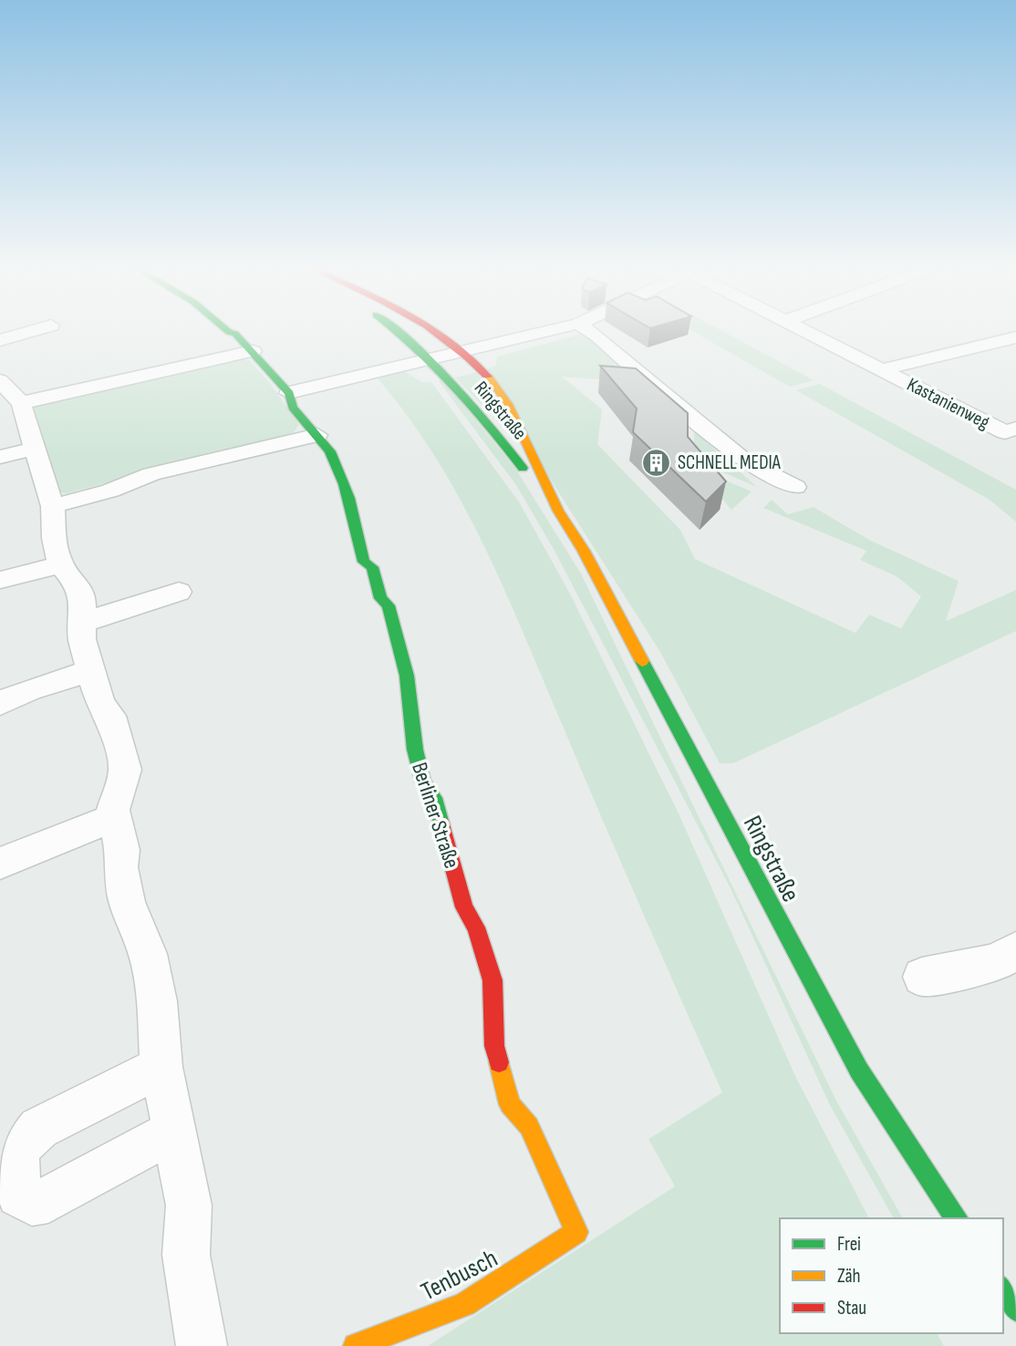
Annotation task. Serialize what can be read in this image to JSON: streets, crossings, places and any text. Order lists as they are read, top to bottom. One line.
{"streets":{"main road":["Ringstraße","Berliner Straße","Tenbusch"],"street":["Kastanienweg"]},"crossings":[["Berliner Straße","Tenbusch"]],"places":{"building":["SCHNELL MEDIA"]},"legend":["Frei","Zäh","Stau"]}
